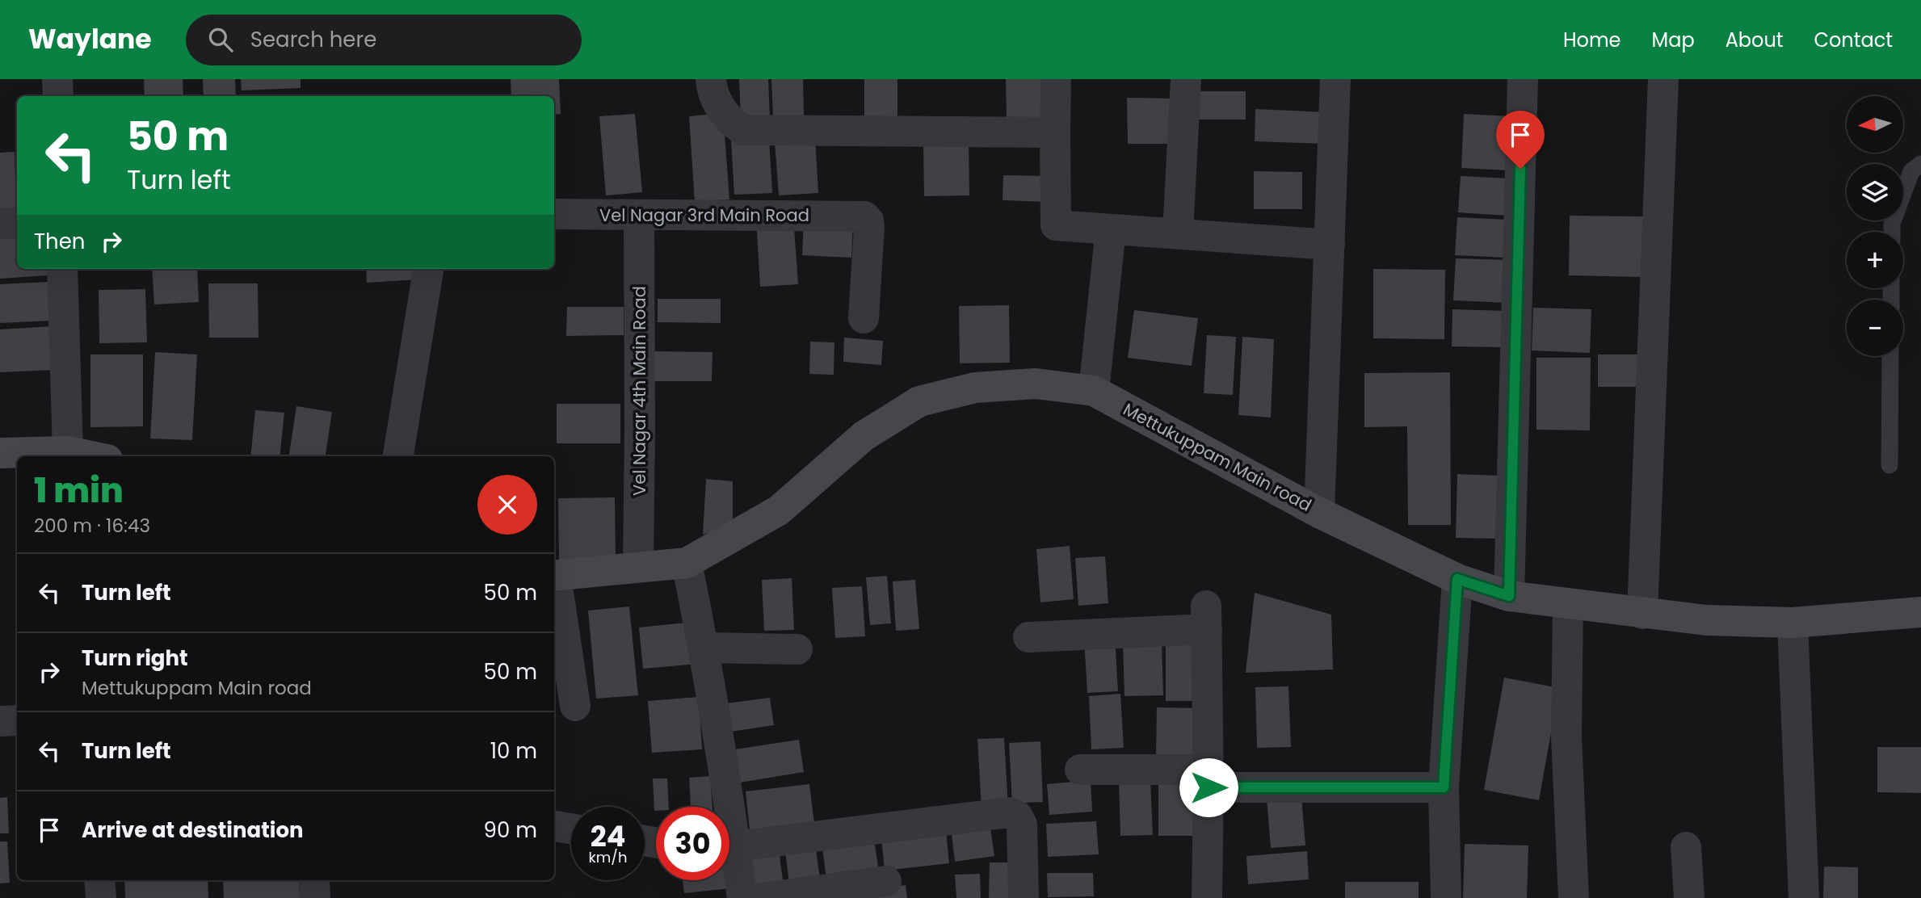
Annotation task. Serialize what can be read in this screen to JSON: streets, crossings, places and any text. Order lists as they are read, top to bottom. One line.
{"streets":{"main road":["Mettukuppam Main road"],"street":["Vel Nagar 3rd Main Road","Vel Nagar 4th Main Road"]},"crossings":[["Vel Nagar 3rd Main Road","Vel Nagar 4th Main Road"],["Vel Nagar 4th Main Road","Mettukuppam Main road"]],"north":"left","page":{"header":"Waylane","search":"Search here","nav":["Home","Map","About","Contact"],"map_buttons":["+","−"],"turn":["50 m","Turn left"],"then":"Then","heading":["1 min","200 m · 16:43"],"list":[{"name":"Turn left","value":"50 m"},{"name":"Turn right","note":"Mettukuppam Main road","value":"50 m"},{"name":"Turn left","value":"10 m"},{"name":"Arrive at destination","value":"90 m"}],"speed":"24 km/h","limit":"30"}}
